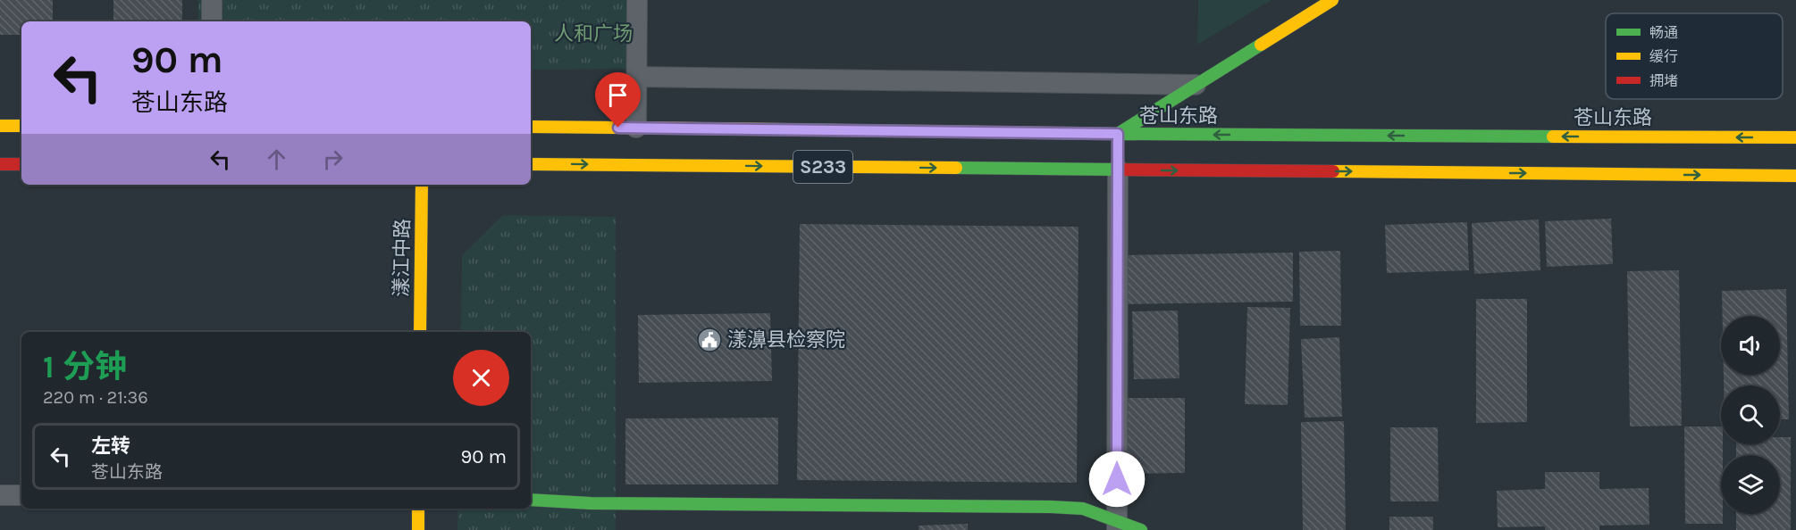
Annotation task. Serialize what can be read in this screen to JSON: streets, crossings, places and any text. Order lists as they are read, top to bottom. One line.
{"streets":{"main road":["苍山东路","S233","漾江中路"]},"parks":["人和广场"],"places":{"public building":["漾濞县检察院"]},"legend":["畅通","缓行","拥堵"],"page":{"turn":["90 m","苍山东路"],"heading":["1 分钟","220 m · 21:36"],"list":[{"name":"左转","note":"苍山东路","value":"90 m"}]}}
